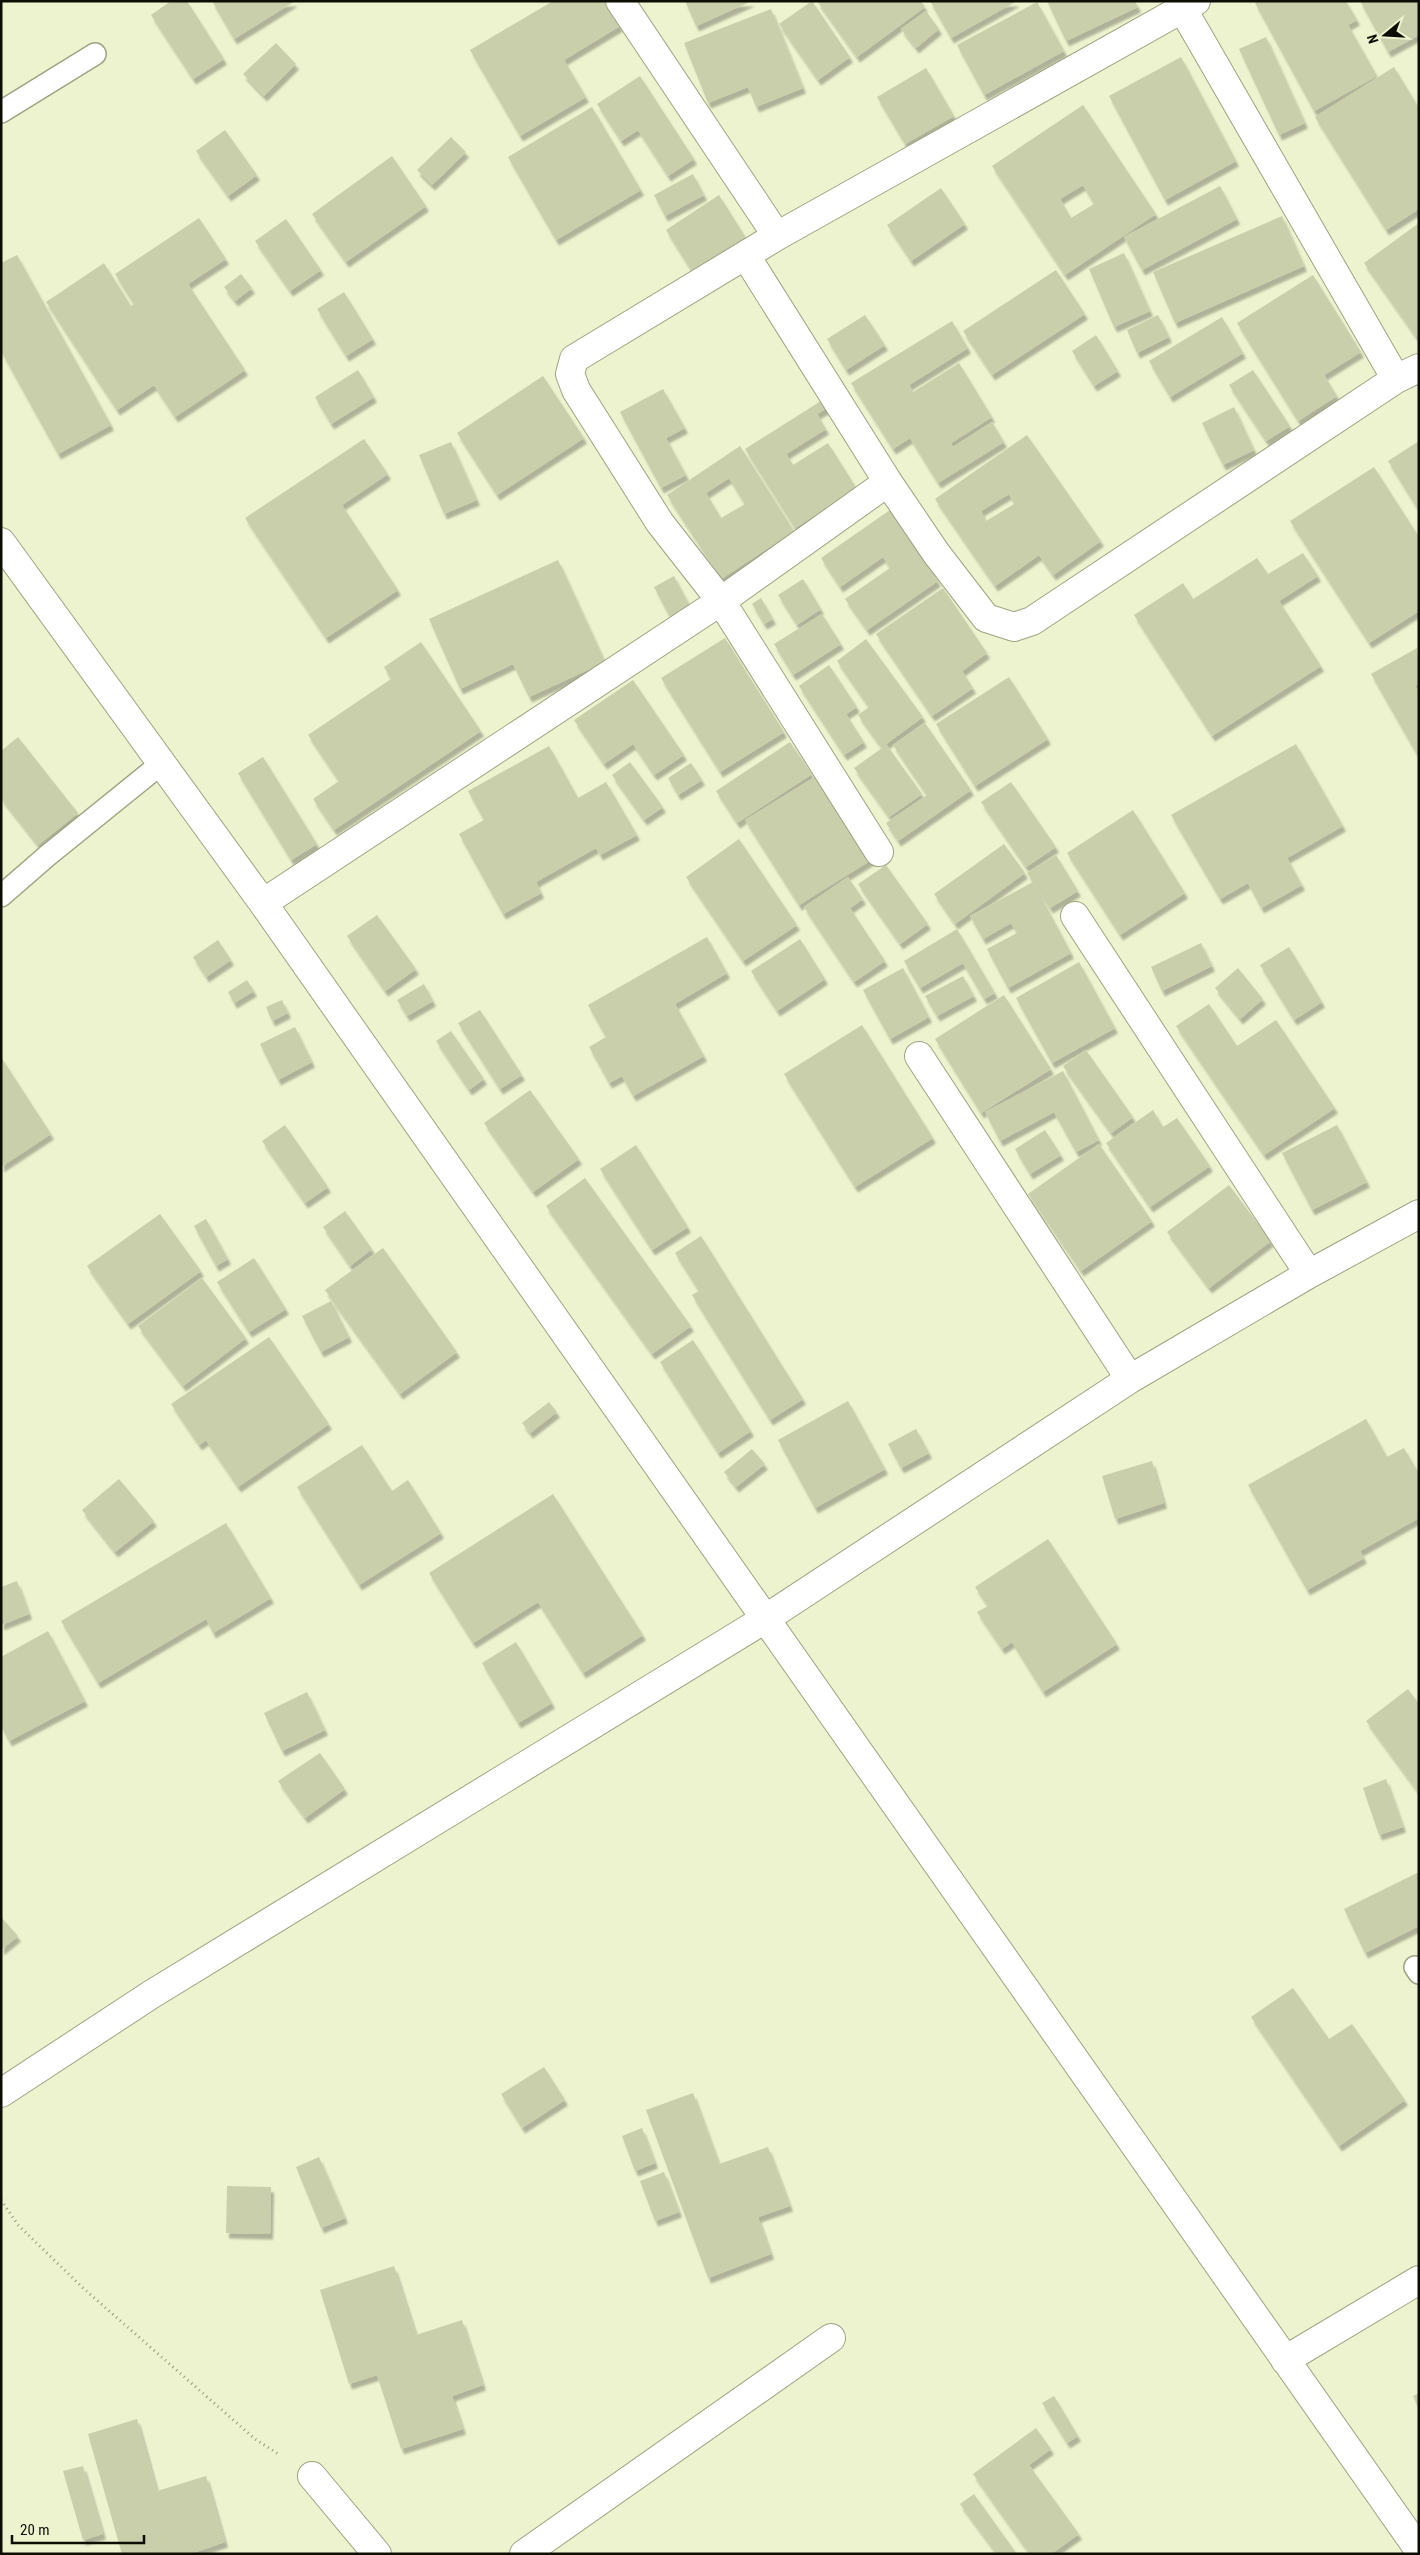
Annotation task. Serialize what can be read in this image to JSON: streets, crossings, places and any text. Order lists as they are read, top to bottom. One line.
{"scale_bar":"20 m","north":"left"}
